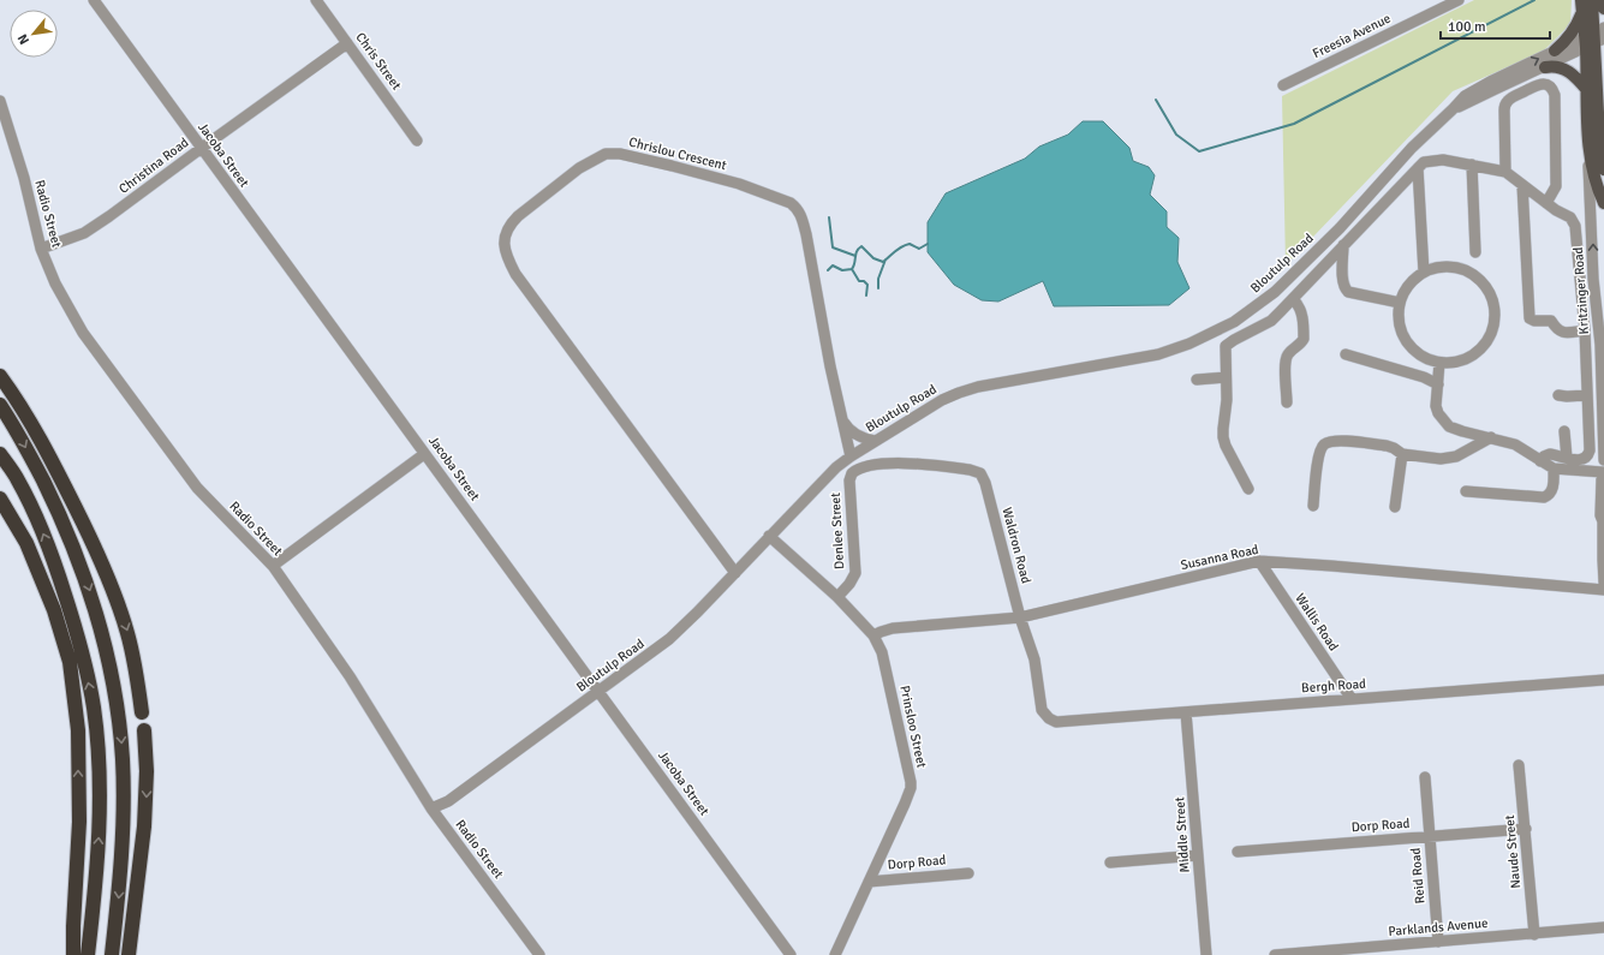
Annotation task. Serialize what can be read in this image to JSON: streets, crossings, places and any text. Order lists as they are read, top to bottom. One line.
{"streets":{"main road":["Kritzinger Road"],"street":["Freesia Avenue","Chris Street","Chrislou Crescent","Jacoba Street","Christina Road","Radio Street","Bloutulp Road","Denlee Street","Waldron Road","Susanna Road","Wallis Road","Bergh Road","Prinsloo Street","Dorp Road","Middle Street","Naude Street","Reid Road","Parklands Avenue"]},"crossings":[["Chris Street","Christina Road"],["Chrislou Crescent","Bloutulp Road"],["Jacoba Street","Christina Road"],["Jacoba Street","Bloutulp Road"],["Christina Road","Radio Street"],["Radio Street","Bloutulp Road"],["Bloutulp Road","Kritzinger Road"],["Bloutulp Road","Prinsloo Street"],["Denlee Street","Waldron Road"],["Denlee Street","Prinsloo Street"],["Waldron Road","Susanna Road"],["Waldron Road","Bergh Road"],["Susanna Road","Wallis Road"],["Susanna Road","Prinsloo Street"],["Wallis Road","Bergh Road"],["Bergh Road","Middle Street"],["Prinsloo Street","Dorp Road"],["Dorp Road","Naude Street"],["Dorp Road","Reid Road"],["Naude Street","Parklands Avenue"],["Reid Road","Parklands Avenue"]],"scale_bar":"100 m","north":"bottom left"}
